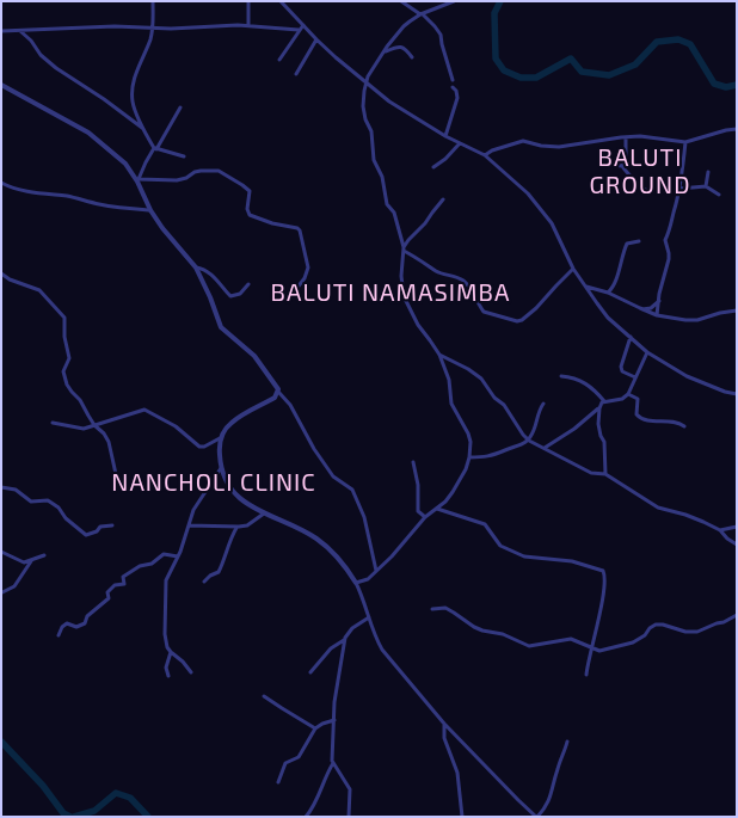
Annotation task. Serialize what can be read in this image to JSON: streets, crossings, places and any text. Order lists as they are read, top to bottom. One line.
{"districts":["BALUTI GROUND","BALUTI NAMASIMBA","NANCHOLI CLINIC"]}
